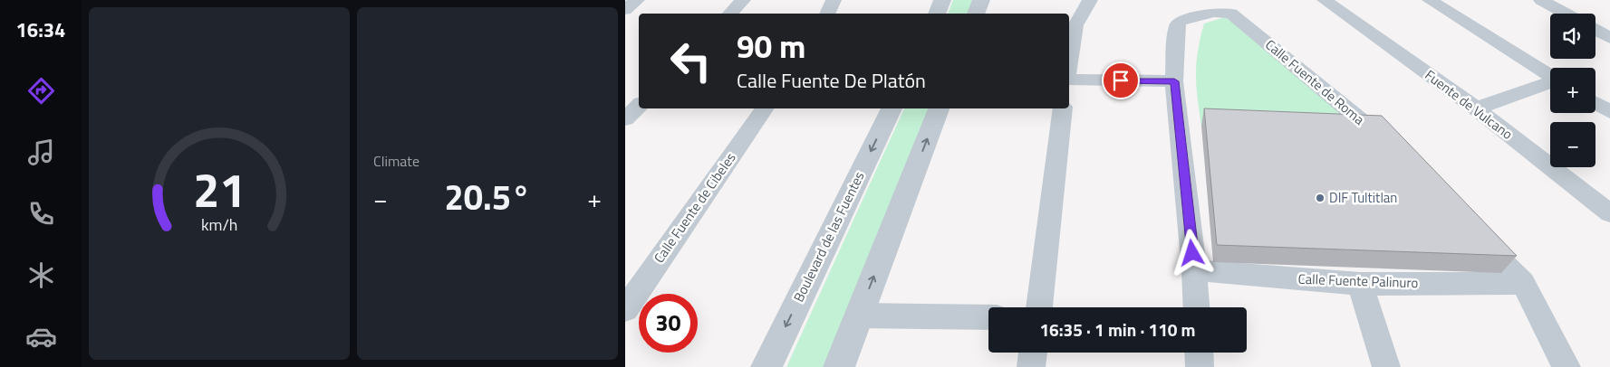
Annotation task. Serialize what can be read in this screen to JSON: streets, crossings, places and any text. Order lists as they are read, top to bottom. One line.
{"streets":{"street":["Calle Fuente de Roma","Fuente de Vulcano","Calle Fuente de Cibeles","Boulevard de las Fuentes","Calle Fuente Palinuro"]},"places":["DIF Tultitlan"],"page":{"tabs":"16:34","tile":"Climate","map_buttons":["+","−"],"turn":["90 m","Calle Fuente De Platón"],"heat":["−","20.5°","+"],"limit":"30","trip":"16:35 · 1 min · 110 m","gauge":["21","km/h"]}}
